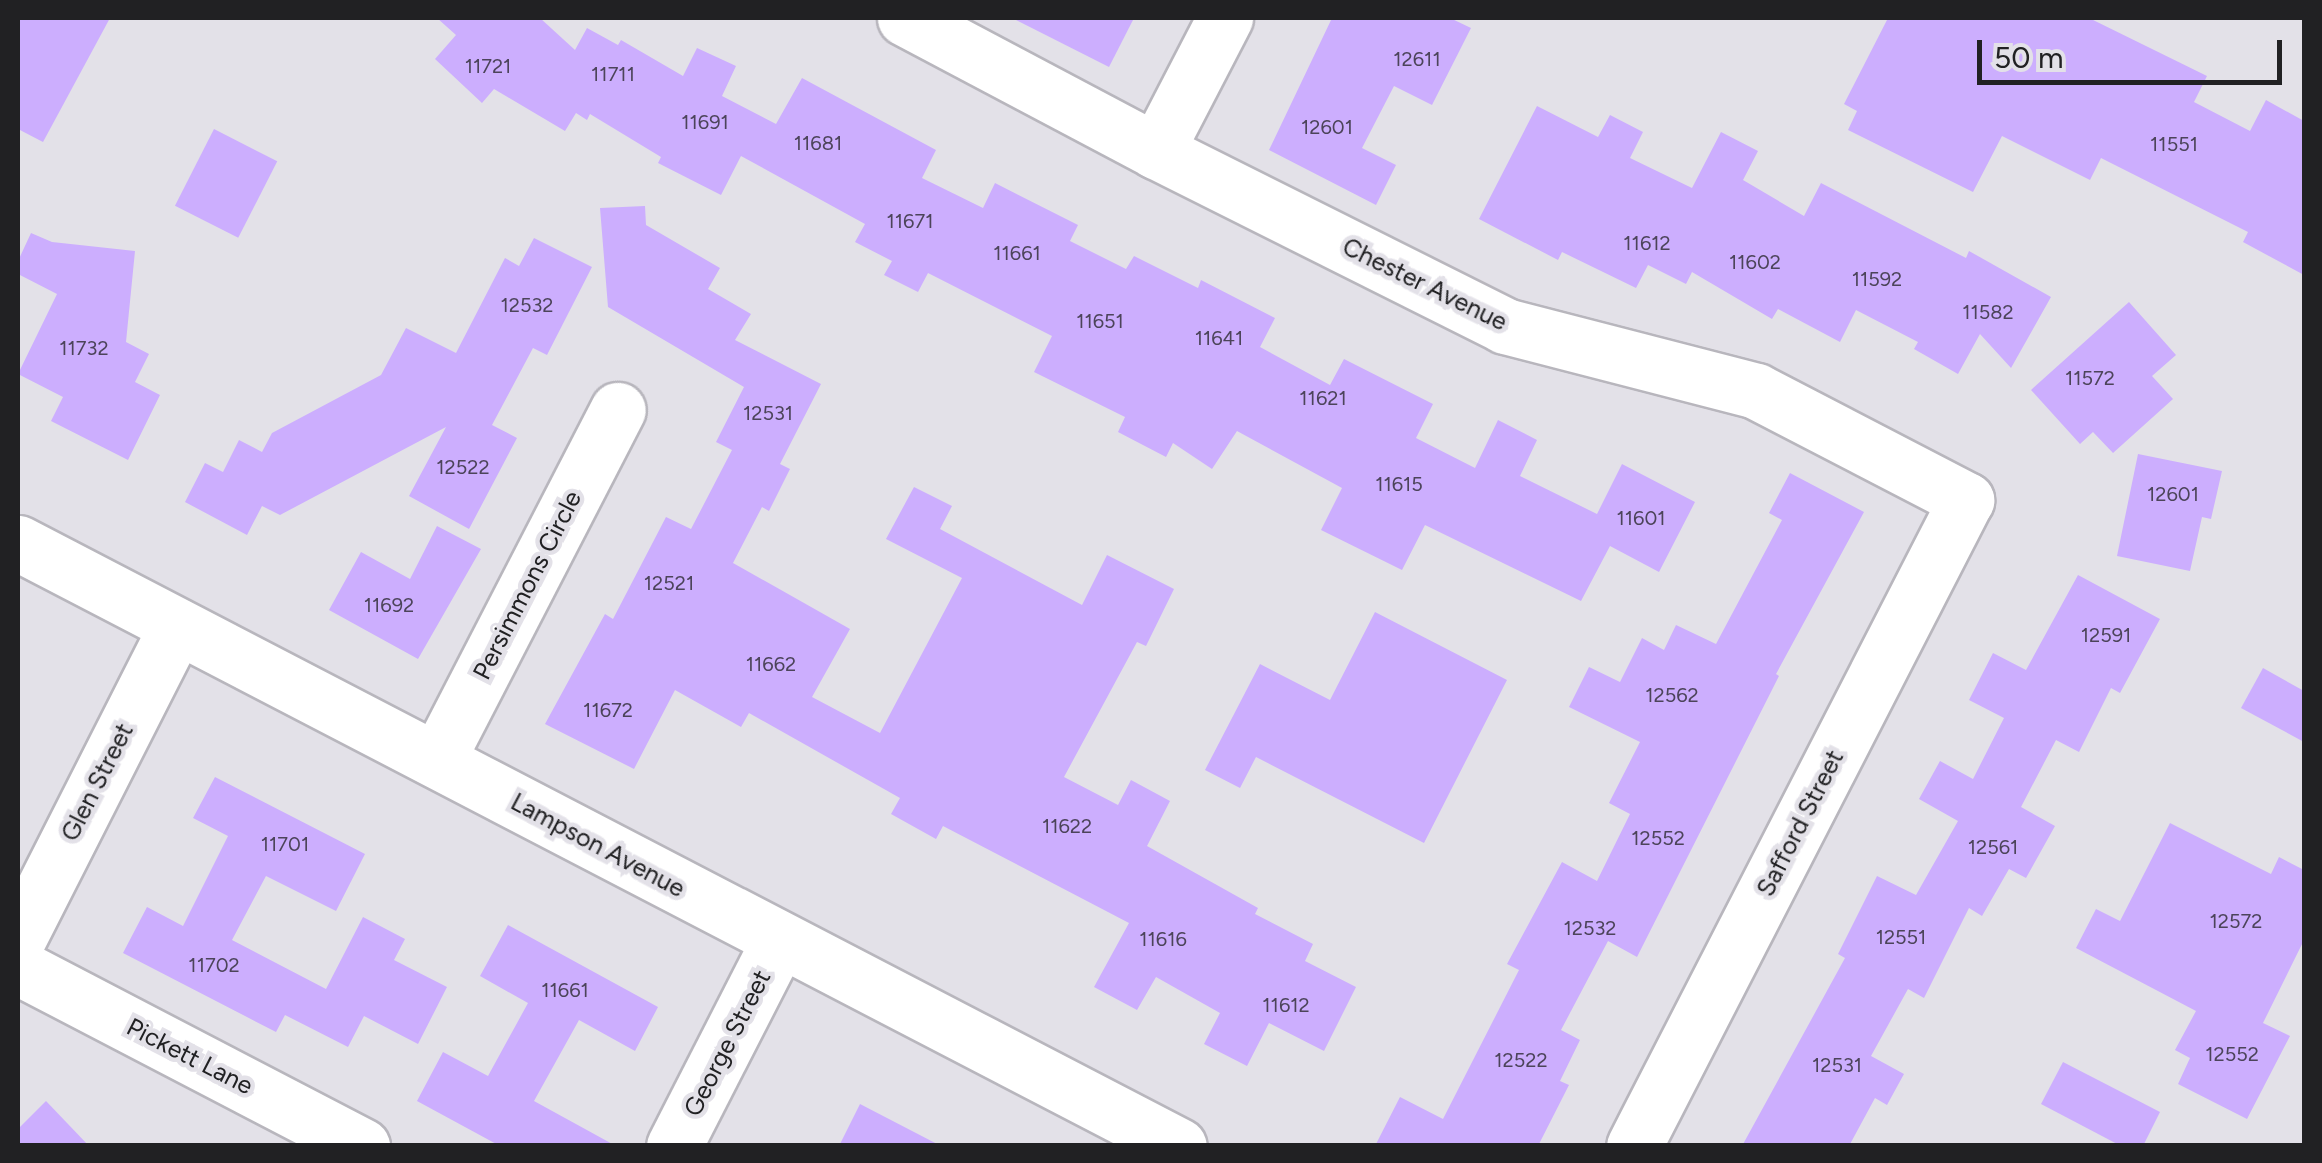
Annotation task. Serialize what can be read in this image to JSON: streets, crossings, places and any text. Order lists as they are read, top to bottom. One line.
{"streets":{"street":["Chester Avenue","Persimmons Circle","Glen Street","Safford Street","Lampson Avenue","George Street","Pickett Lane"]},"crossings":[["Chester Avenue","Safford Street"],["Persimmons Circle","Lampson Avenue"],["Glen Street","Lampson Avenue"],["Lampson Avenue","George Street"]],"house_numbers":["12611","11721","11711","11691","12601","11681","11551","11671","11612","11661","11602","11592","12532","11582","11651","11641","11732","11572","11621","12531","12522","11615","12601","11601","12521","11692","12591","11662","12562","11672","11622","12552","11701","12561","12572","12532","12551","11616","11702","11661","11612","12552","12522","12531"],"scale_bar":"50 m"}
